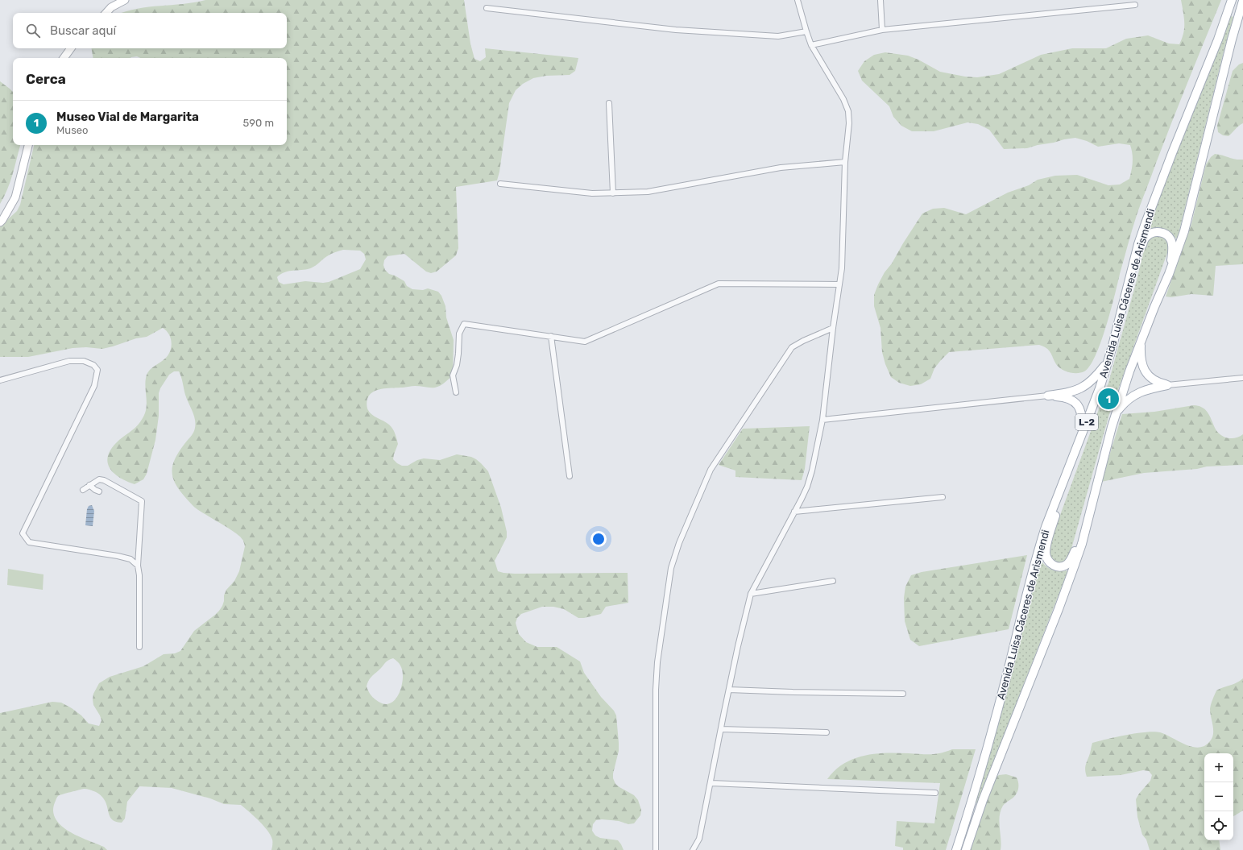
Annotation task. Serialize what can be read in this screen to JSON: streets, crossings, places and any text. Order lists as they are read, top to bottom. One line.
{"streets":{"main road":["Avenida Luisa Cáceres de Arismendi","L-2"]},"page":{"search":"Buscar aquí","heading":"Cerca","list":[{"mark":"1","name":"Museo Vial de Margarita","note":"Museo","value":"590 m"}],"pins":"1","map_buttons":["+","−"]}}
